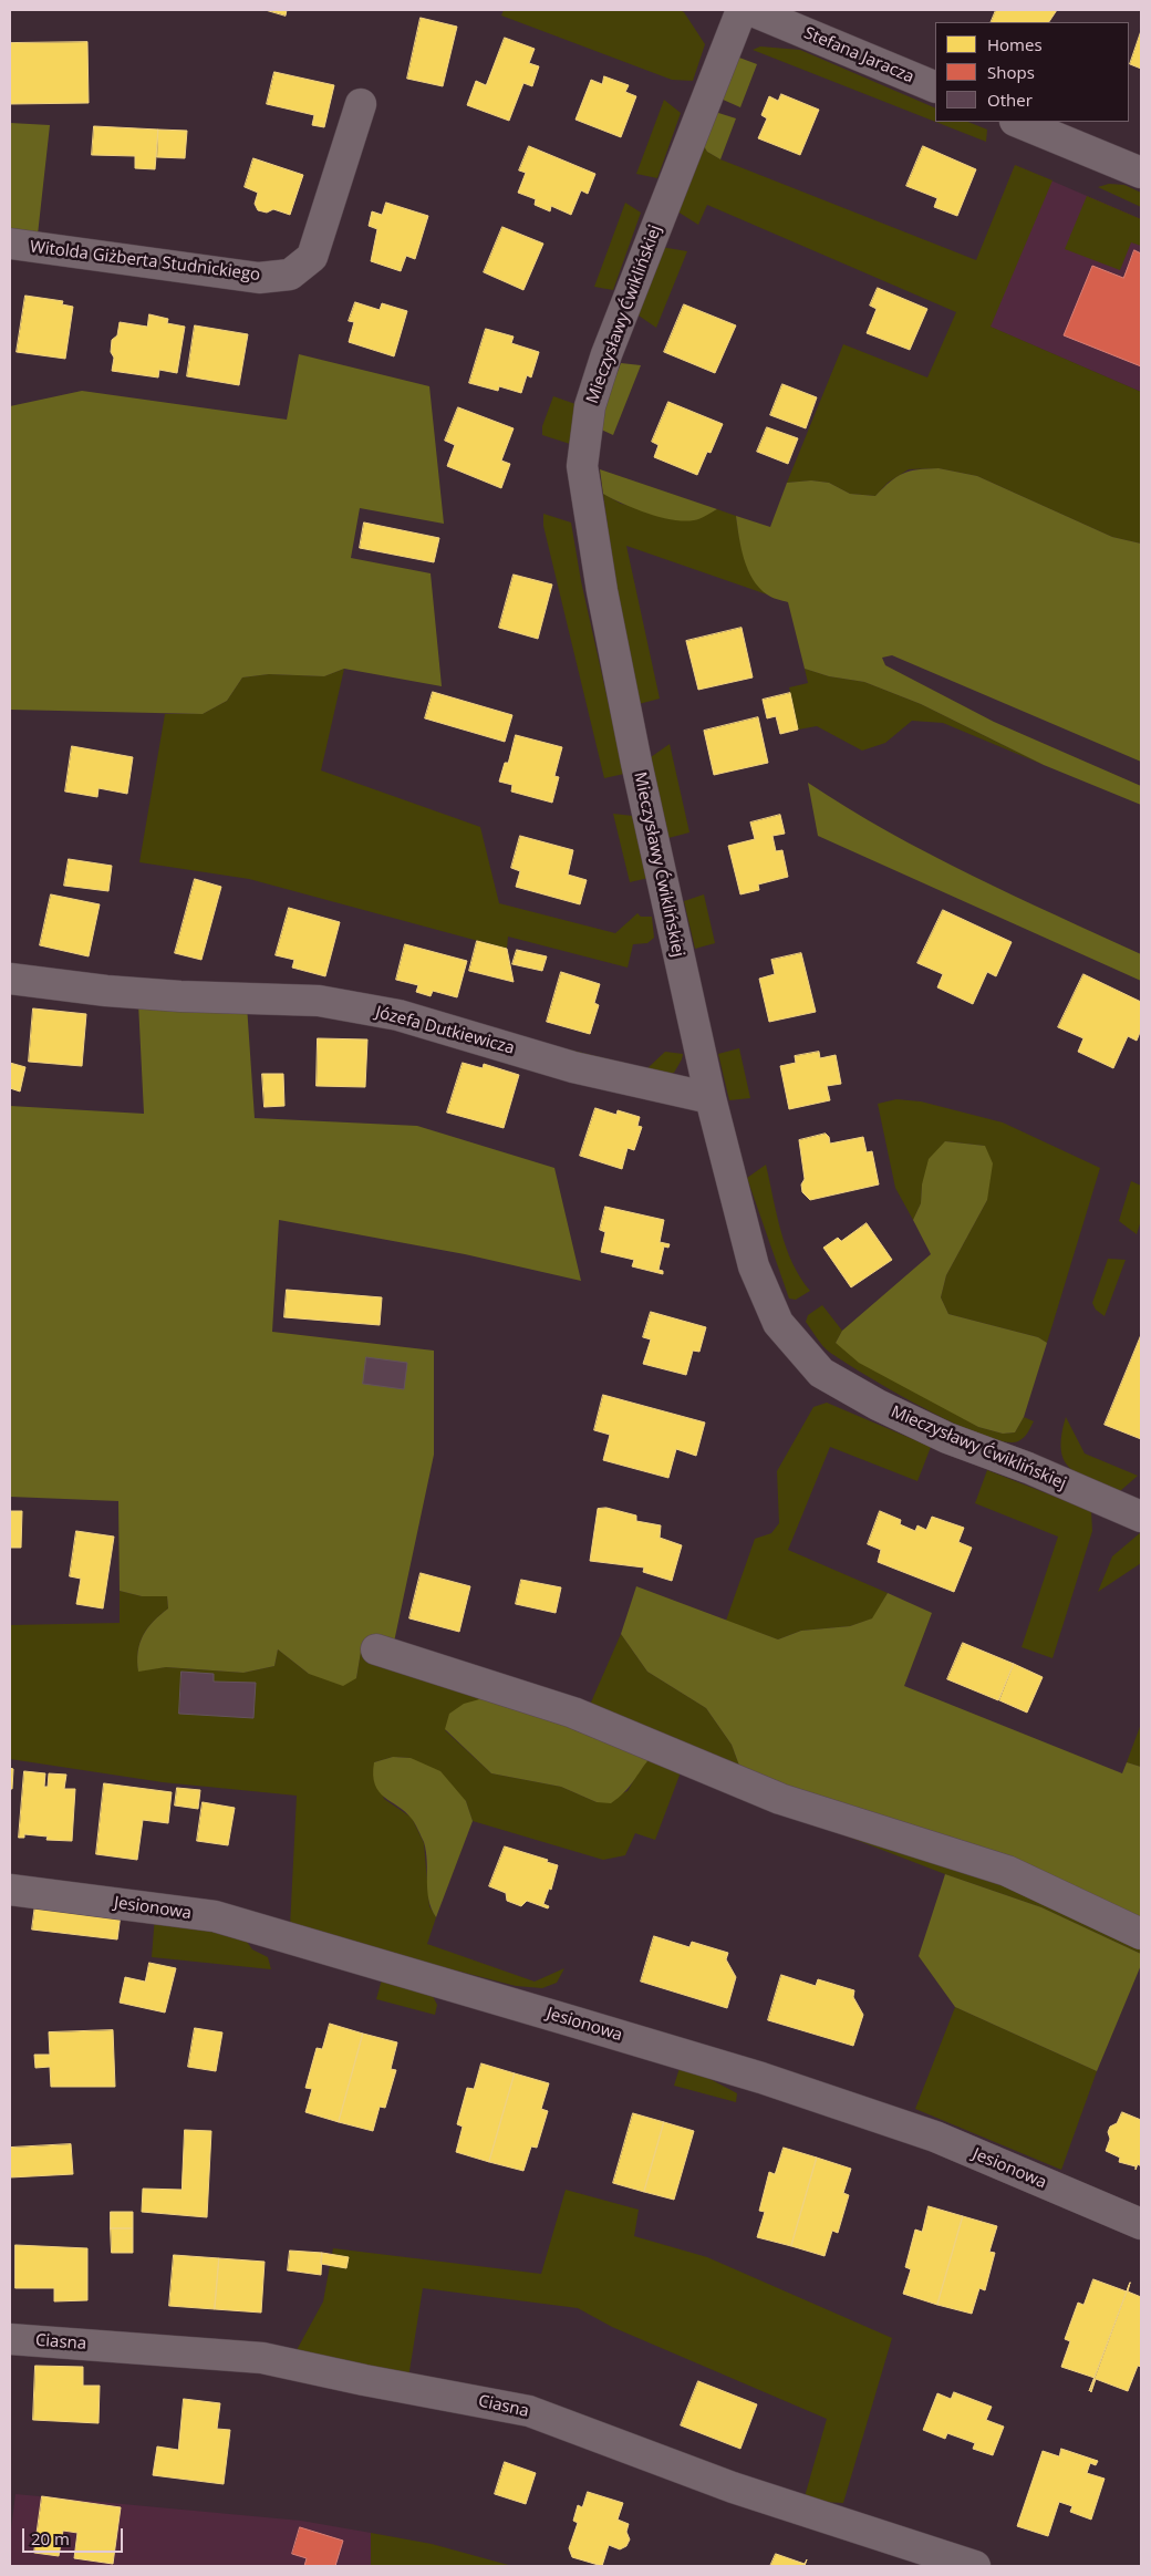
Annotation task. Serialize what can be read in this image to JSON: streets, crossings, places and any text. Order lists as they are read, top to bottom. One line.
{"streets":{"street":["Stefana Jaracza","Witolda Giżberta Studnickiego","Mieczysławy Ćwiklińskiej","Józefa Dutkiewicza","Jesionowa","Ciasna"]},"crossings":[["Mieczysławy Ćwiklińskiej","Józefa Dutkiewicza"]],"legend":["Homes","Shops","Other"],"scale_bar":"20 m"}
